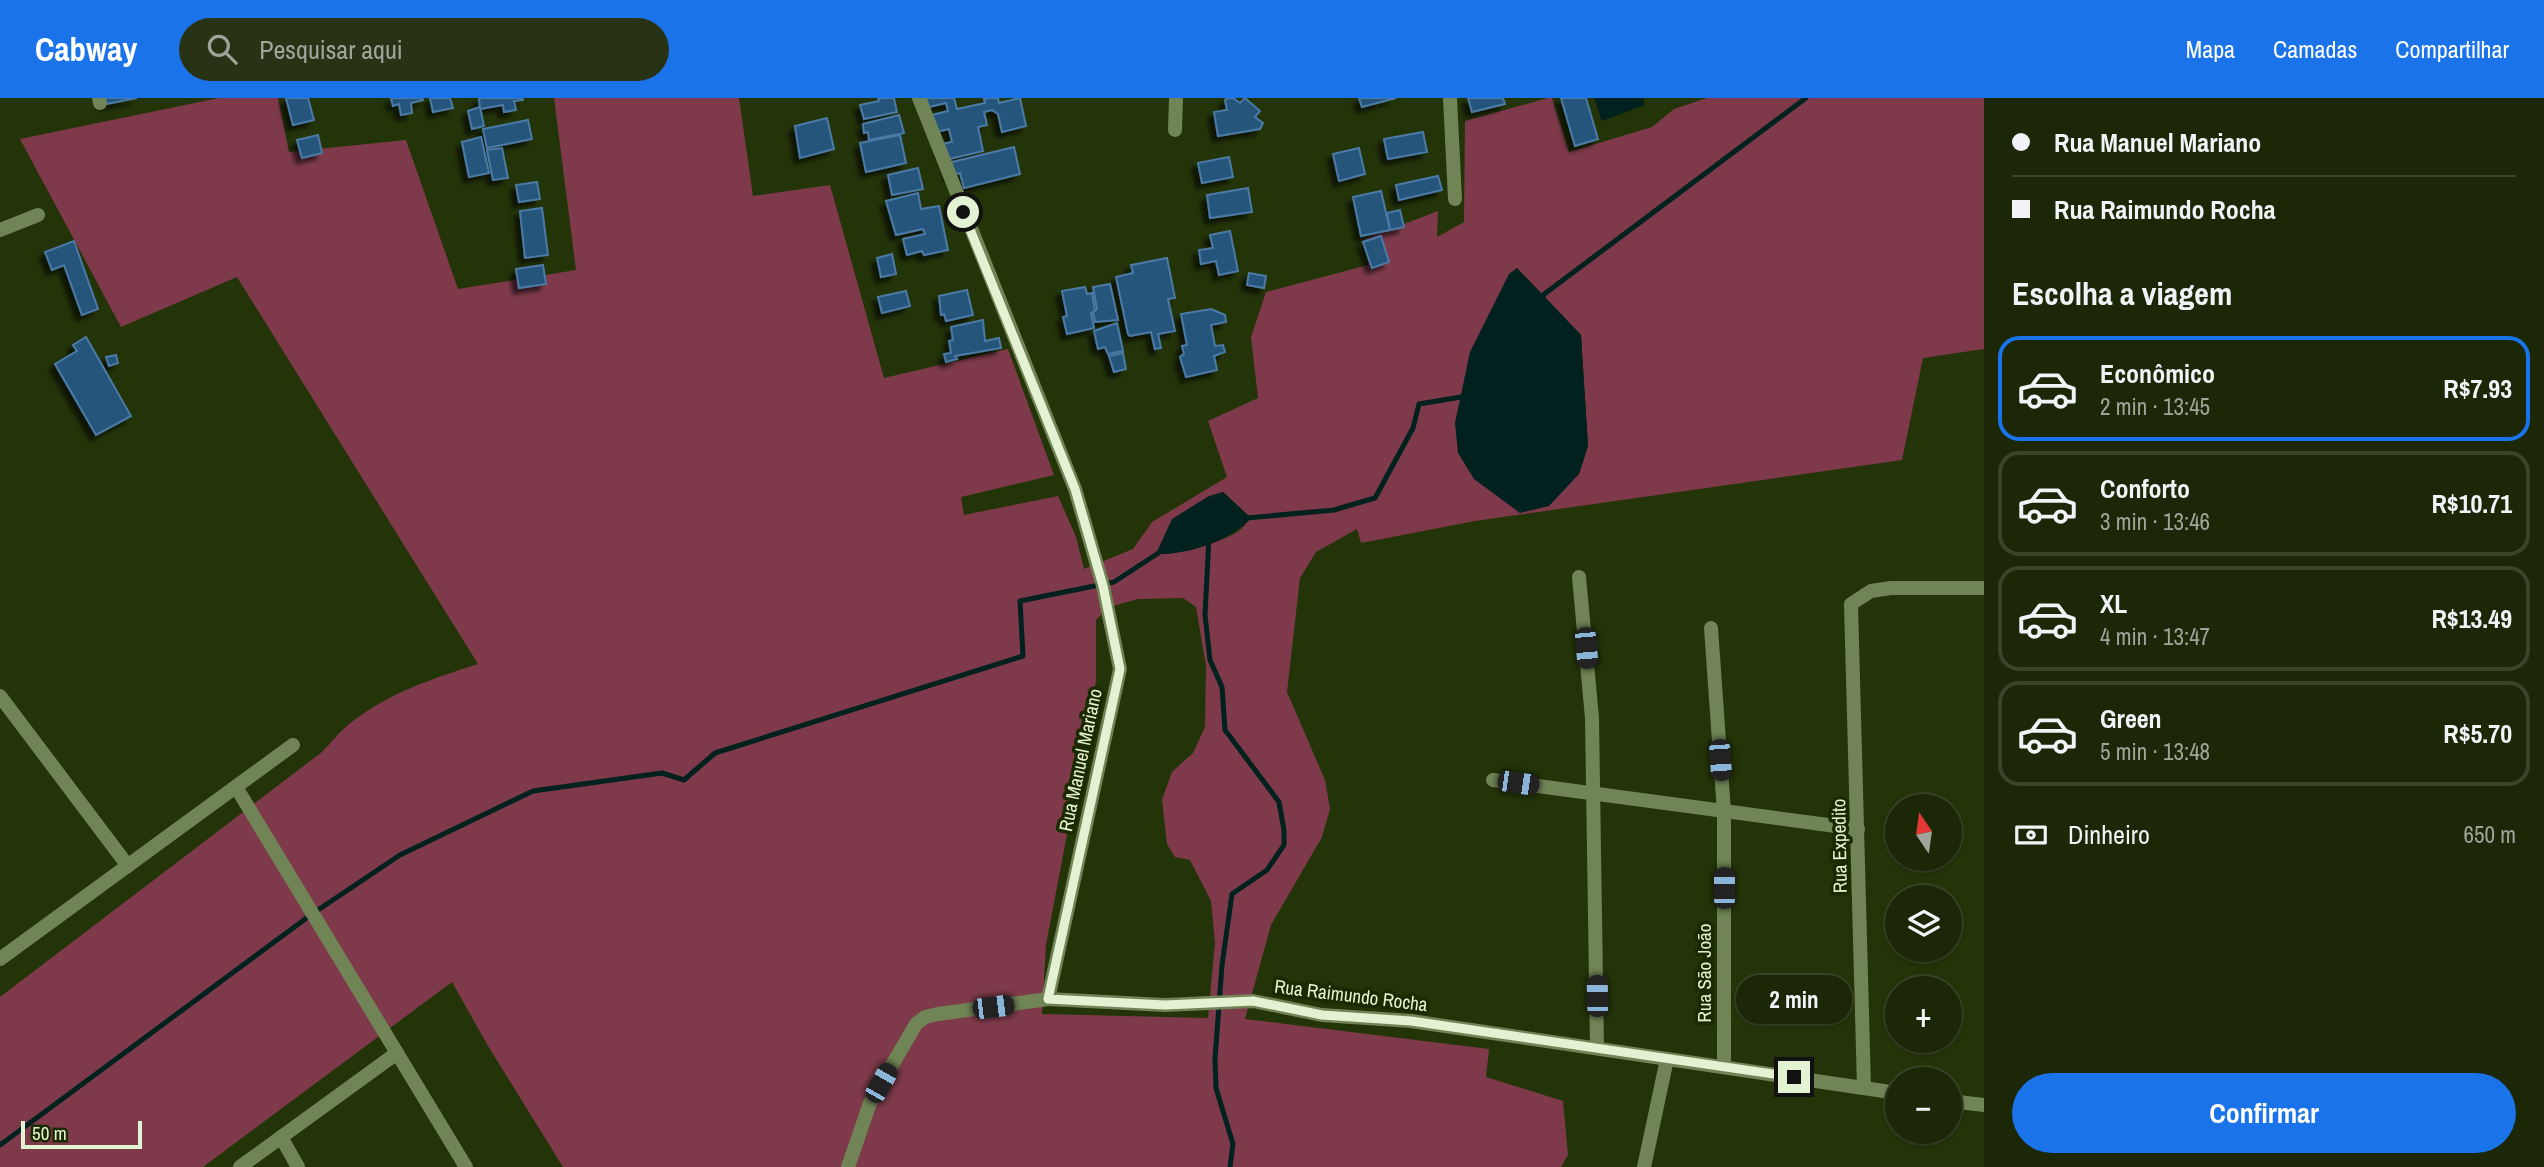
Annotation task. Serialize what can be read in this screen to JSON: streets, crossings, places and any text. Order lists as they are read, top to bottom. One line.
{"streets":{"street":["Rua Manuel Mariano","Rua Expedito","Rua São João","Rua Raimundo Rocha"]},"crossings":[["Rua Manuel Mariano","Rua Raimundo Rocha"],["Rua Expedito","Rua Raimundo Rocha"],["Rua São João","Rua Raimundo Rocha"]],"scale_bar":"50 m","north":"top","page":{"header":"Cabway","search":"Pesquisar aqui","nav":["Mapa","Camadas","Compartilhar"],"banner":["Rua Manuel Mariano","Rua Raimundo Rocha"],"heading":"Escolha a viagem","list":[{"name":"Econômico","note":"2 min · 13:45","value":"R$7.93"},{"name":"Conforto","note":"3 min · 13:46","value":"R$10.71"},{"name":"XL","note":"4 min · 13:47","value":"R$13.49"},{"name":"Green","note":"5 min · 13:48","value":"R$5.70"}],"map_buttons":["+","−"],"pay":["Dinheiro","650 m"],"bubble":"2 min","buttons":"Confirmar","scale":"50 m"}}
